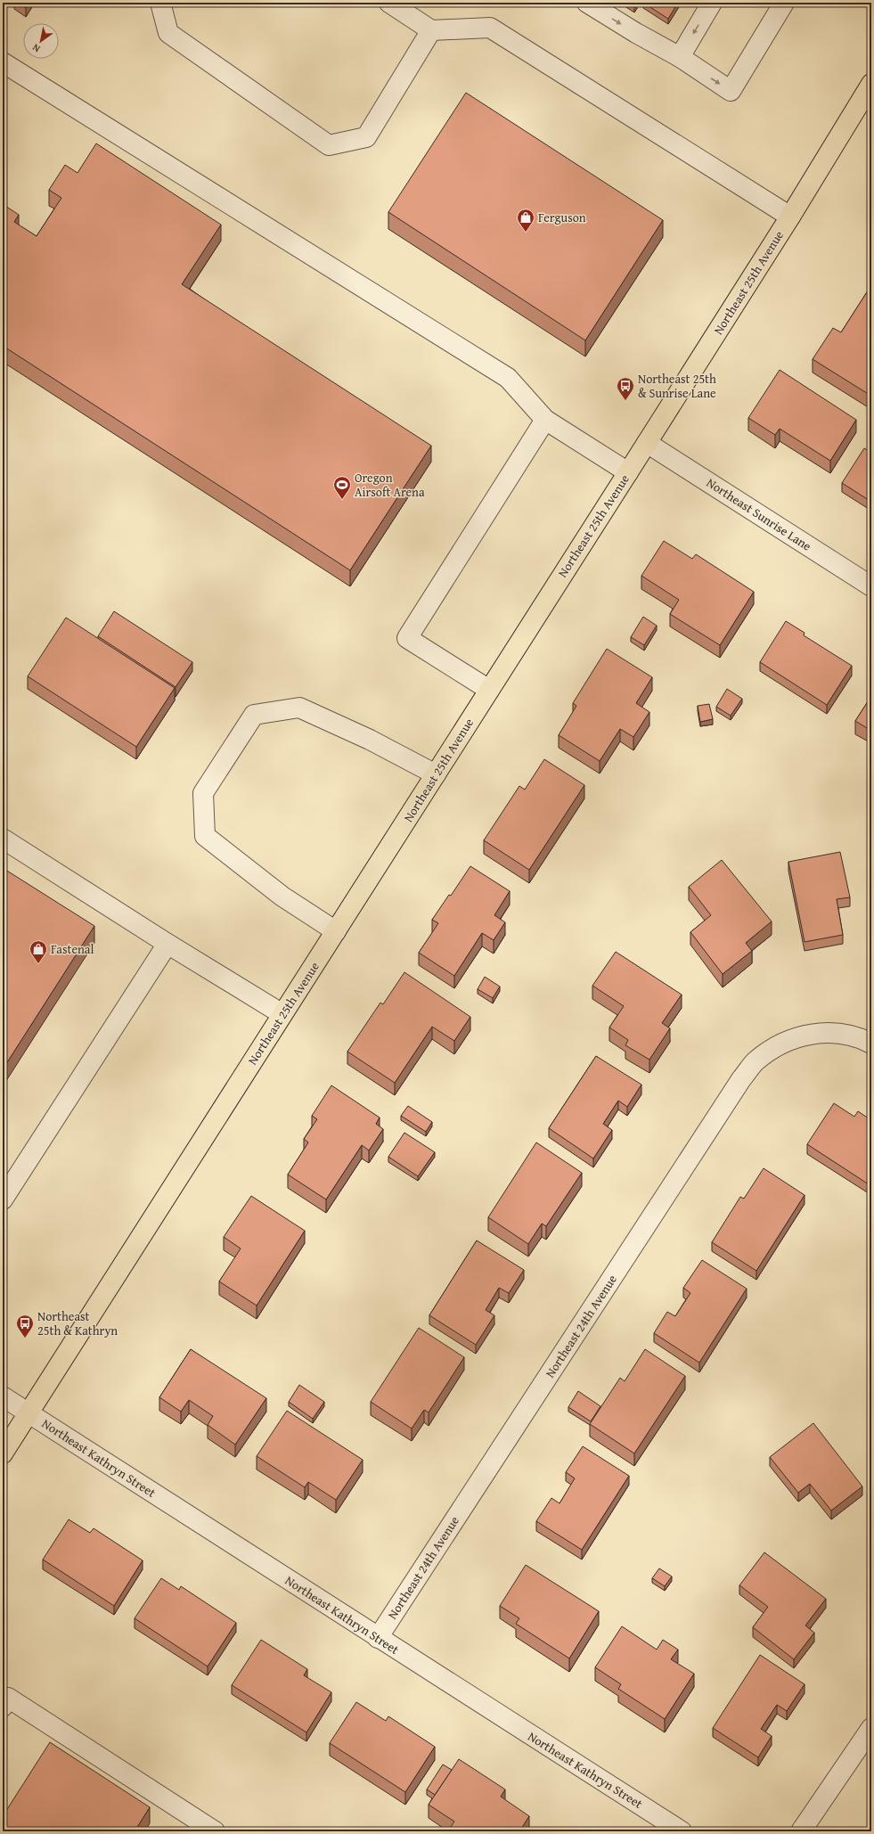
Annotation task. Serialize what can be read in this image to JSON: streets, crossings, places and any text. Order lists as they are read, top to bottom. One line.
{"streets":{"main road":["Northeast 25th Avenue"],"street":["Northeast Sunrise Lane","Northeast 24th Avenue","Northeast Kathryn Street"]},"crossings":[["Northeast 25th Avenue","Northeast Sunrise Lane"],["Northeast 25th Avenue","Northeast Kathryn Street"],["Northeast 24th Avenue","Northeast Kathryn Street"]],"places":{"shop":["Ferguson","Fastenal"],"bus stop":["Northeast 25th & Sunrise Lane","Northeast 25th & Kathryn"],"sports":["Oregon Airsoft Arena"]},"north":"bottom left"}
